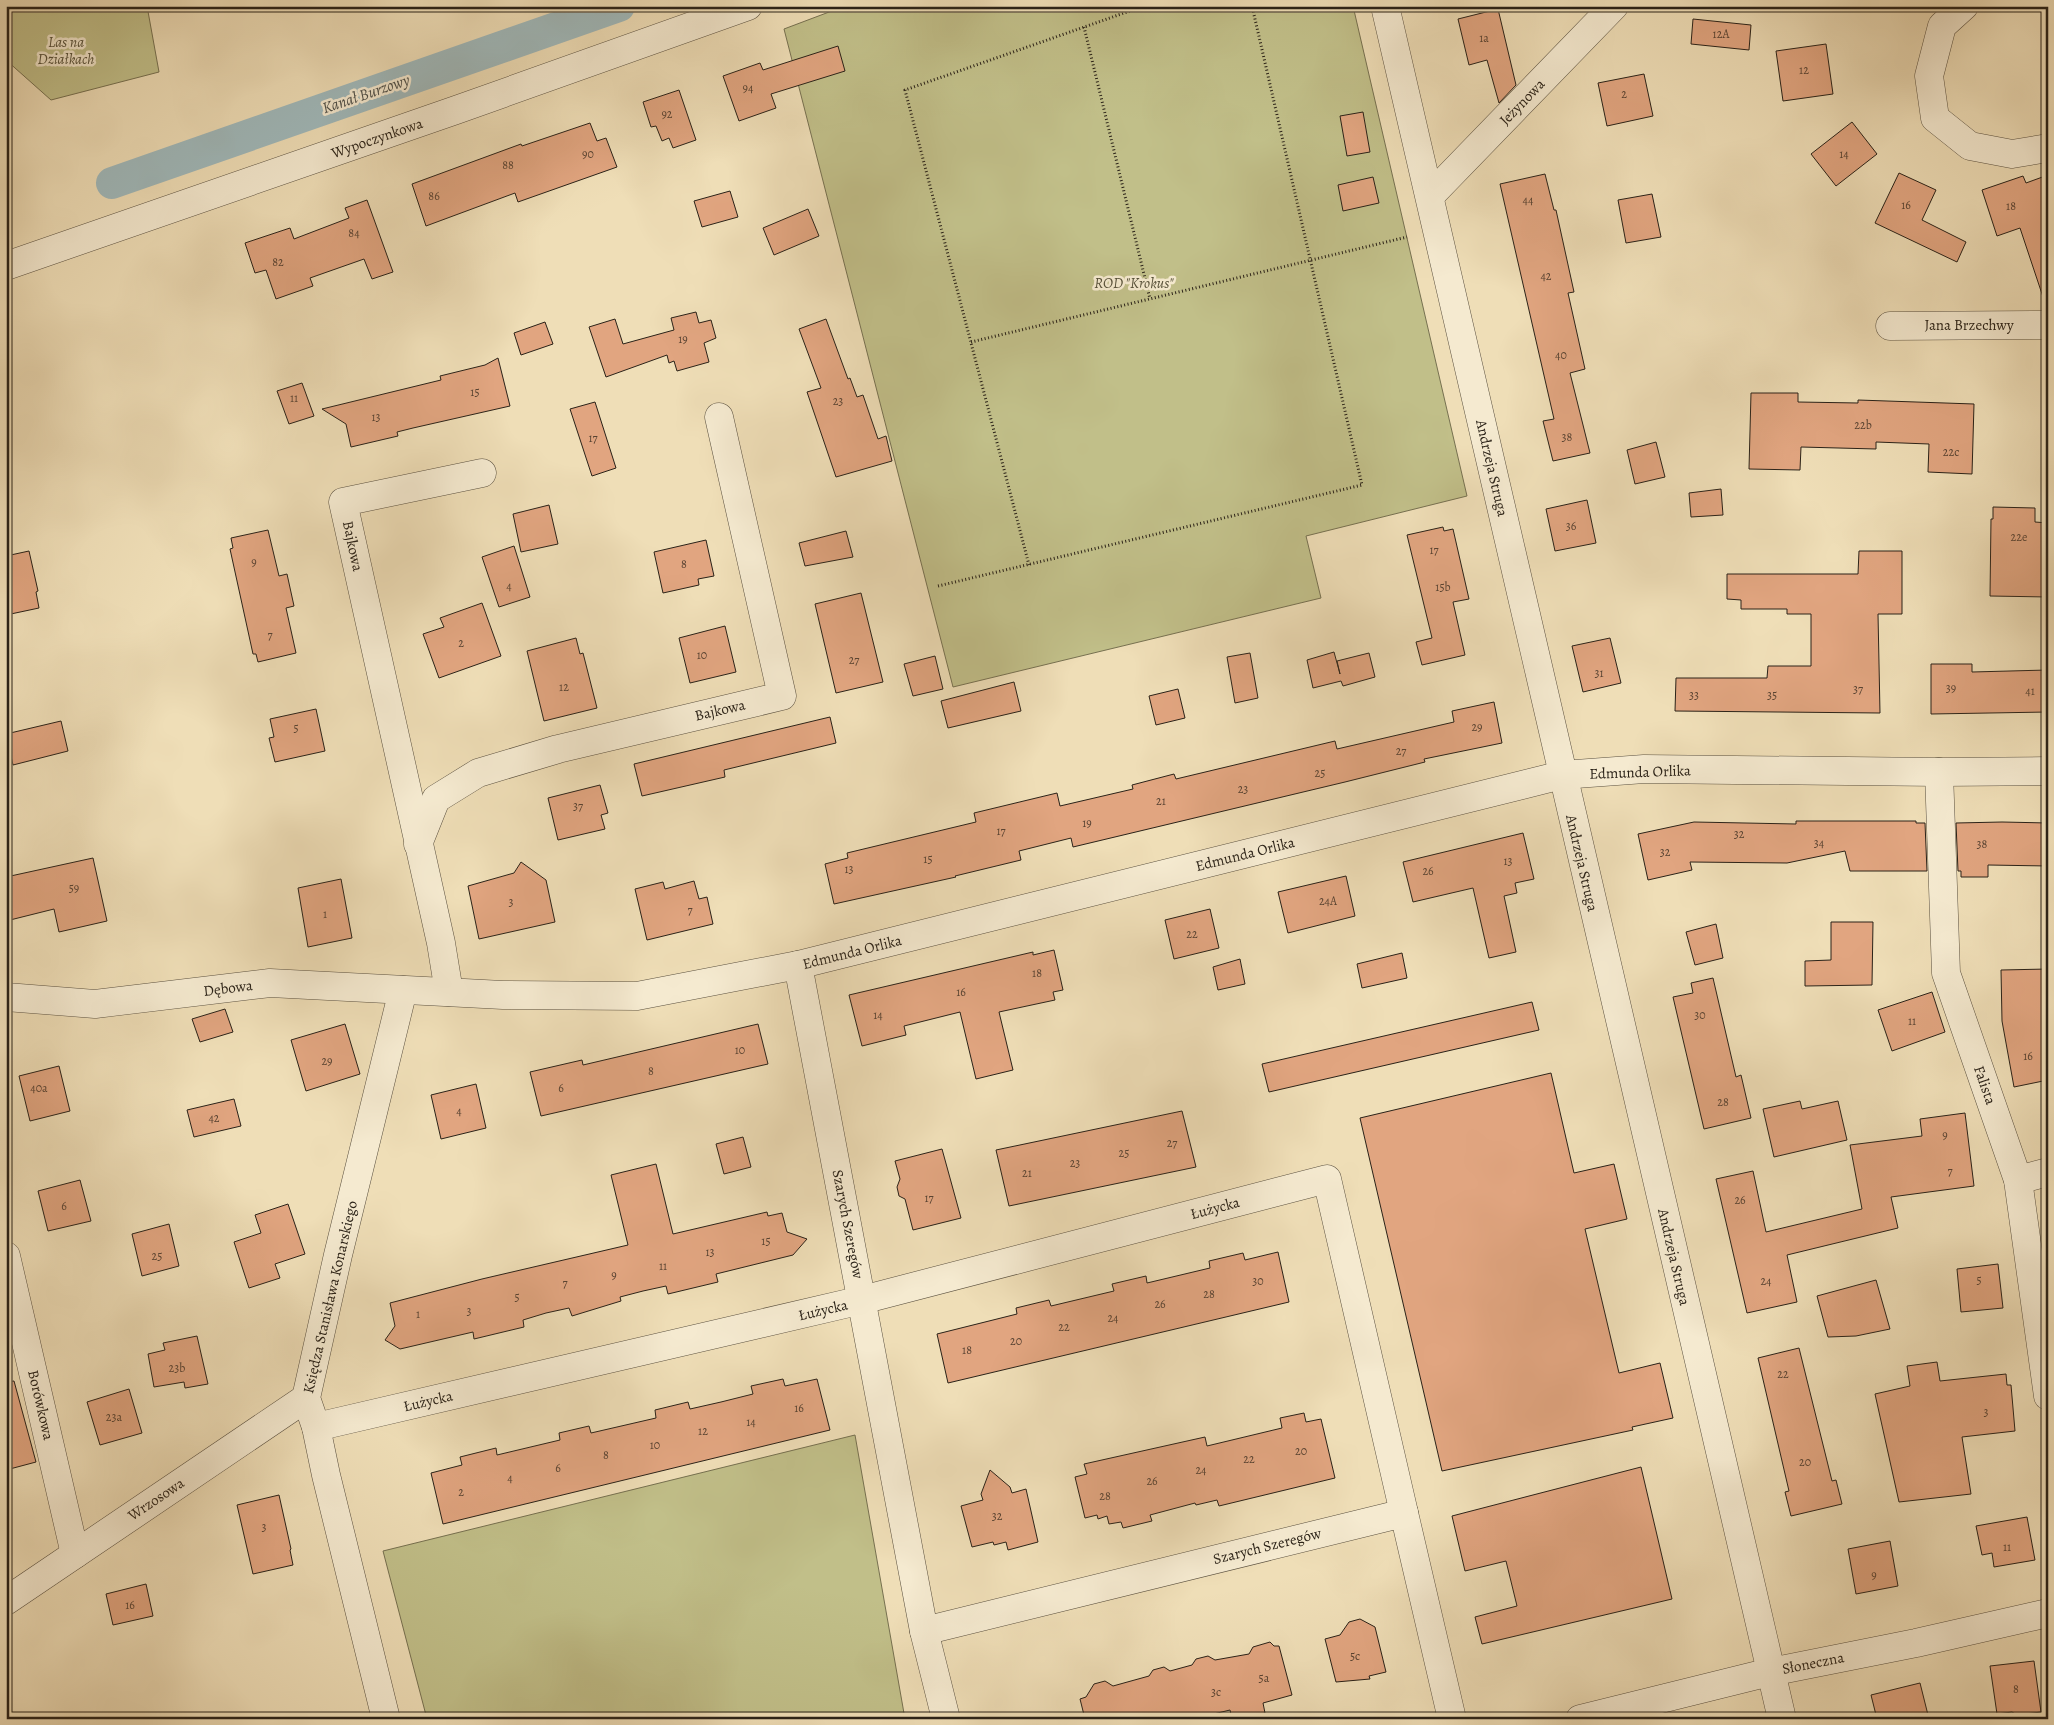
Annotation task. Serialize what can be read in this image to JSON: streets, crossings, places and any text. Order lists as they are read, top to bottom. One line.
{"streets":{"street":["Jeżynowa","Wypoczynkowa","Jana Brzechwy","Andrzeja Struga","Bajkowa","Edmunda Orlika","Dębowa","Falista","Łużycka","Szarych Szeregów","Księdza Stanisława Konarskiego","Borówkowa","Wrzosowa","Słoneczna"]},"crossings":[["Jeżynowa","Andrzeja Struga"],["Andrzeja Struga","Edmunda Orlika"],["Andrzeja Struga","Słoneczna"],["Bajkowa","Edmunda Orlika"],["Bajkowa","Dębowa"],["Edmunda Orlika","Dębowa"],["Edmunda Orlika","Falista"],["Edmunda Orlika","Szarych Szeregów"],["Dębowa","Księdza Stanisława Konarskiego"],["Łużycka","Szarych Szeregów"],["Łużycka","Księdza Stanisława Konarskiego"],["Księdza Stanisława Konarskiego","Wrzosowa"],["Borówkowa","Wrzosowa"]],"water":["Kanał Burzowy"],"parks":["Las na Działkach","ROD \"Krokus\""],"house_numbers":["12A","1a","12","94","2","92","90","14","88","86","44","16","18","84","82","42","19","40","15","11","23","13","22b","38","17","22c","36","22e","17","9","8","4","15b","7","2","10","27","31","12","39","37","41","33","35","29","5","27","25","23","21","37","19","17","32","34","38","32","15","13","13","26","59","24A","3","7","1","22","18","16","14","30","11","10","16","29","8","40a","6","28","4","42","9","27","25","23","7","21","17","26","6","15","13","25","11","9","5","30","24","7","28","5","26","3","1","24","22","20","18","23b","22","16","3","23a","14","12","10","20","8","22","20","6","24","4","26","2","28","32","3","11","9","16","5c","5a","8","3c"]}
